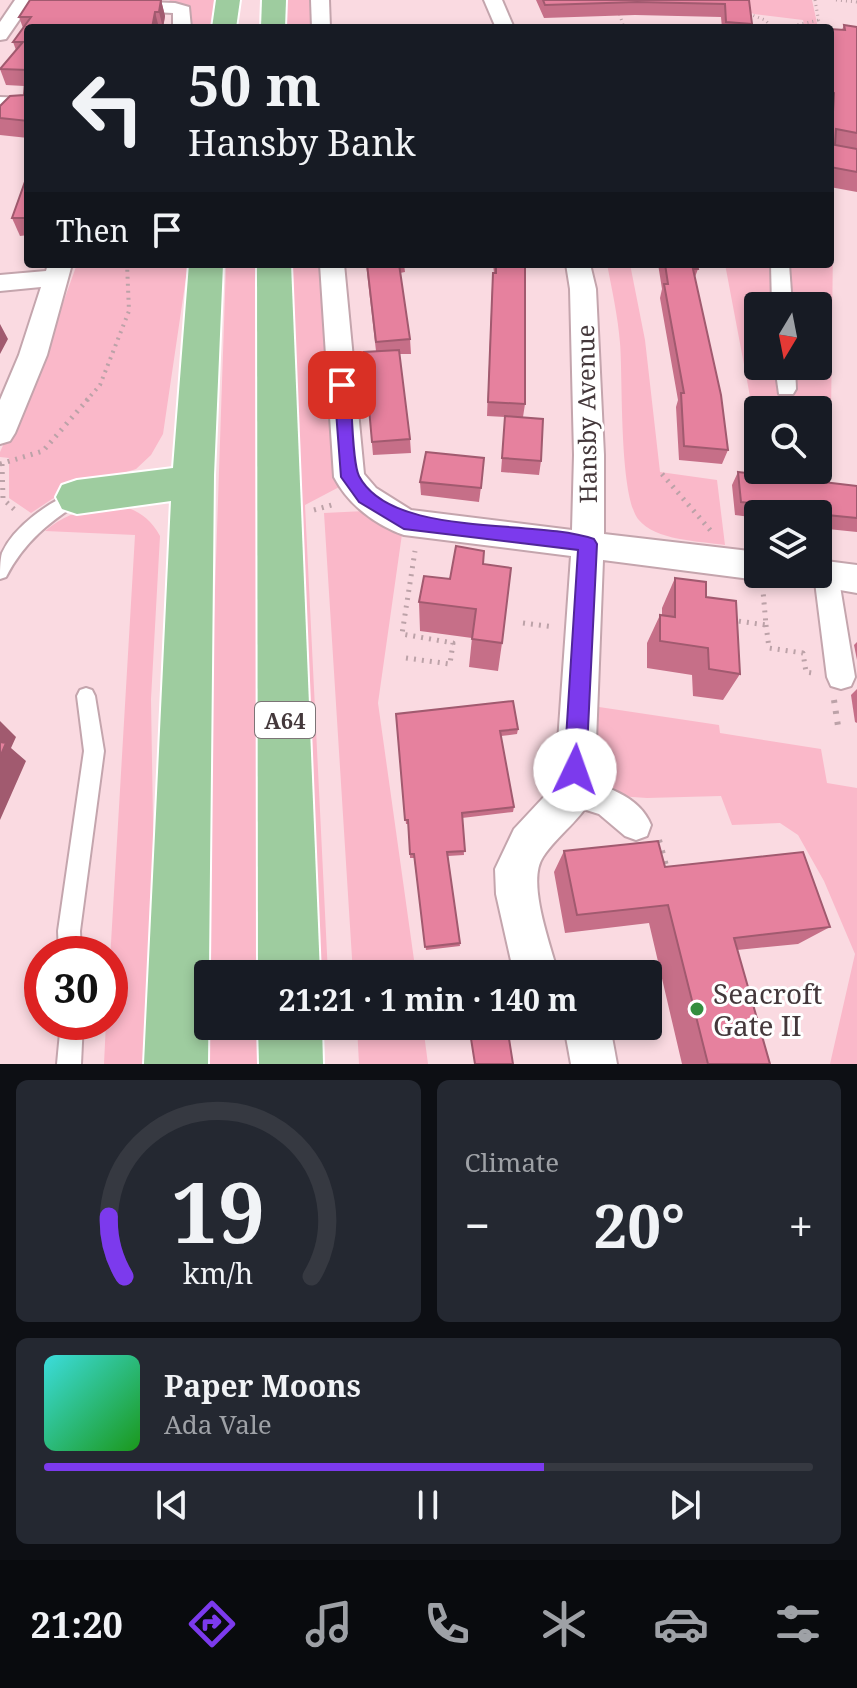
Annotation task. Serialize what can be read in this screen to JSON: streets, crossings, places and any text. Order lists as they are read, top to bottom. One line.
{"streets":{"highway":["A64"],"street":["Hansby Avenue"]},"places":["Seacroft Gate II"],"north":"bottom","page":{"turn":["50 m","Hansby Bank"],"then":"Then","limit":"30","trip":"21:21 · 1 min · 140 m","tile":"Climate","heat":["−","20°","+"],"song":["Paper Moons","Ada Vale"],"tabs":"21:20","gauge":["19","km/h"]}}
